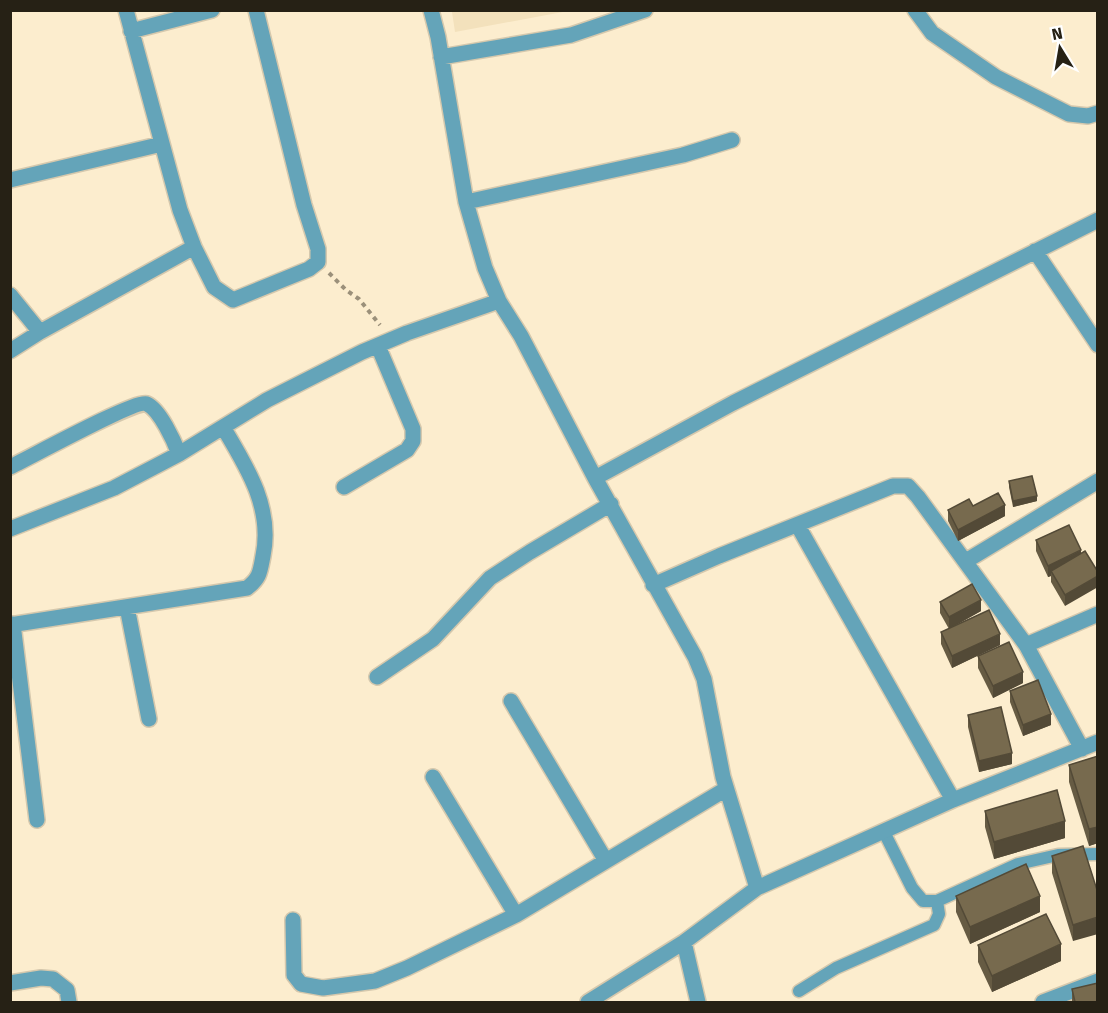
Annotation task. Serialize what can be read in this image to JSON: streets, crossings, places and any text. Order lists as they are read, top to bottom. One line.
{"north":"top"}
